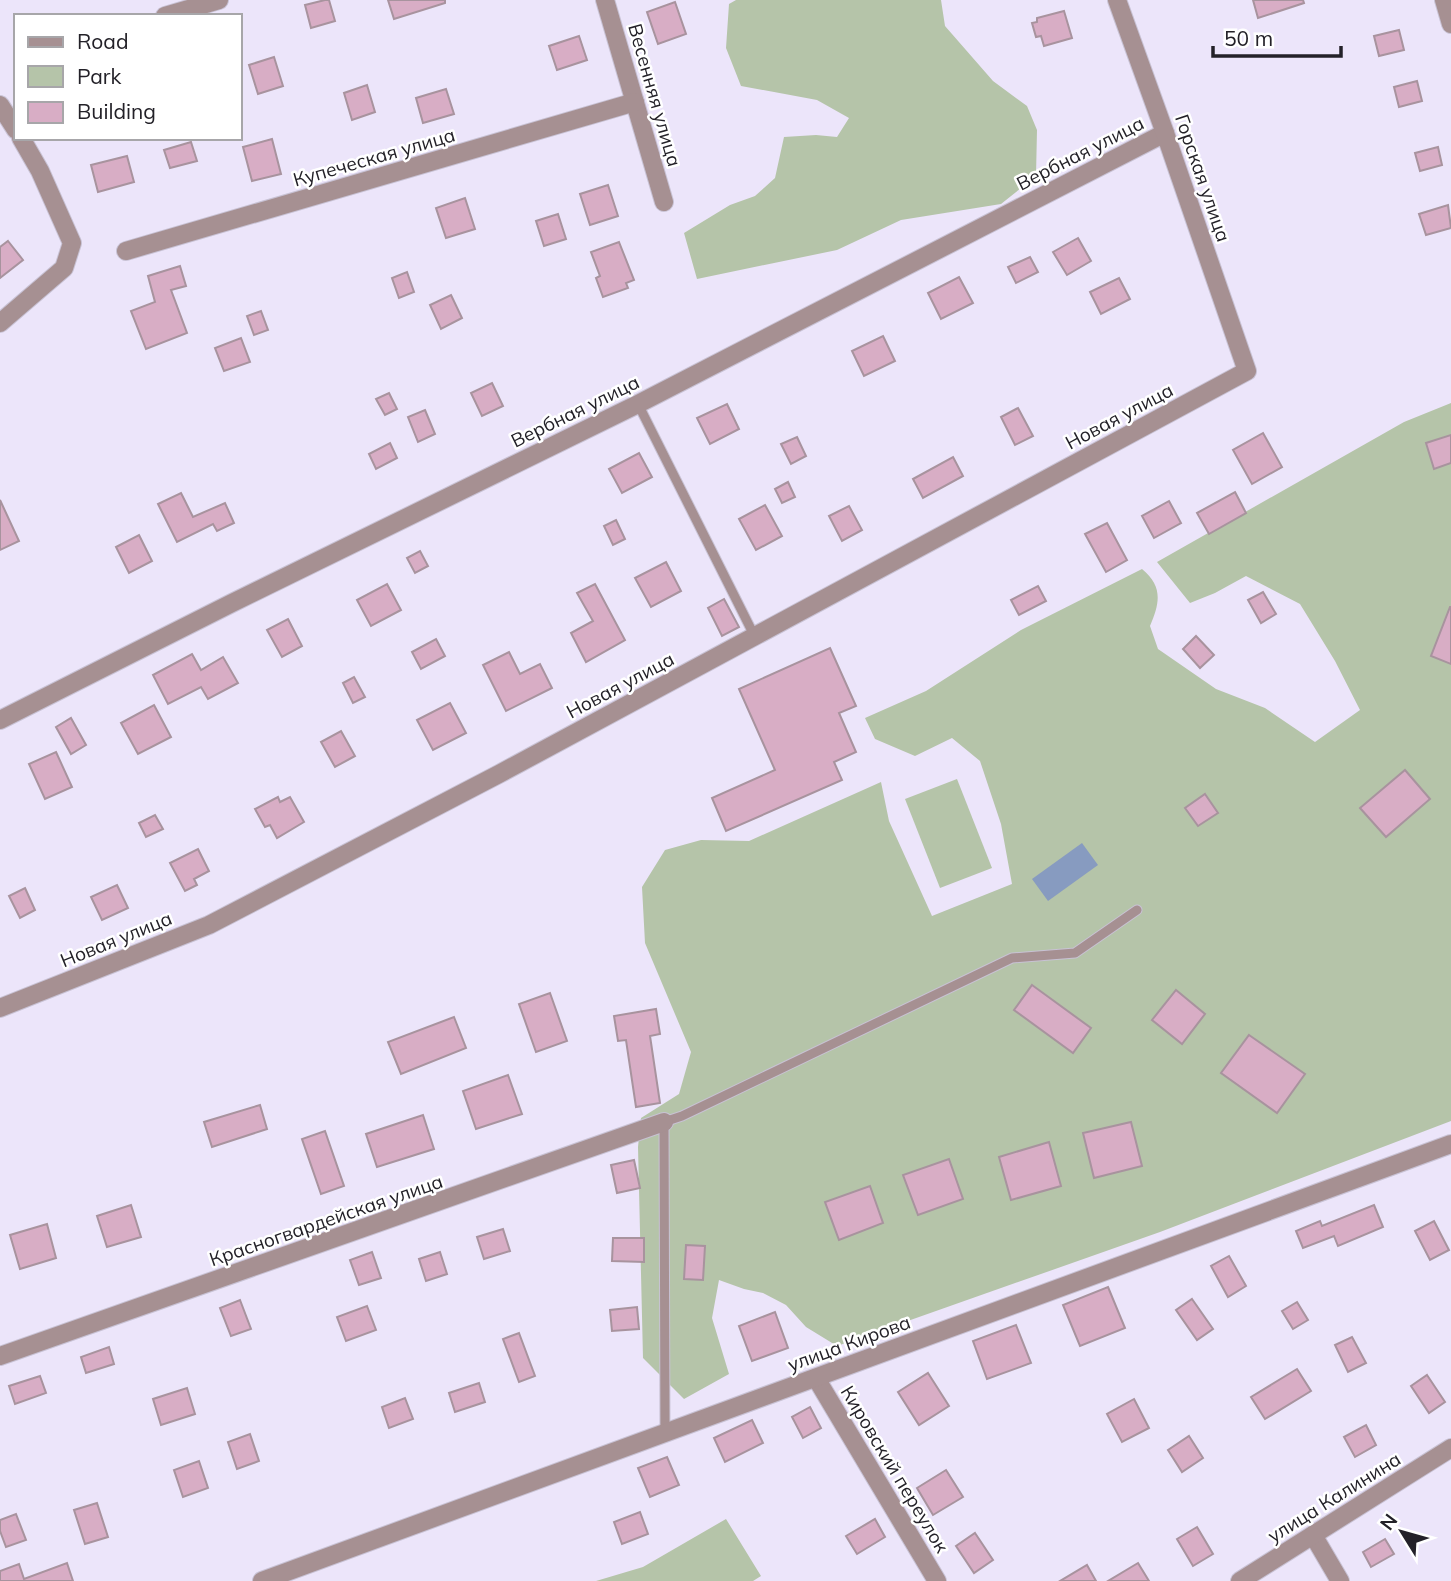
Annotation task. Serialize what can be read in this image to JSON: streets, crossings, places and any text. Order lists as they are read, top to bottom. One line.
{"streets":{"street":["Весенняя улица","Вербная улица","Купеческая улица","Горская улица","Новая улица","Красногвардейская улица","улица Кирова","Кировский переулок","улица Калинина"]},"crossings":[["Весенняя улица","Купеческая улица"],["Вербная улица","Горская улица"],["Горская улица","Новая улица"],["улица Кирова","Кировский переулок"]],"legend":["Road","Park","Building"],"scale_bar":"50 m","north":"top left"}
